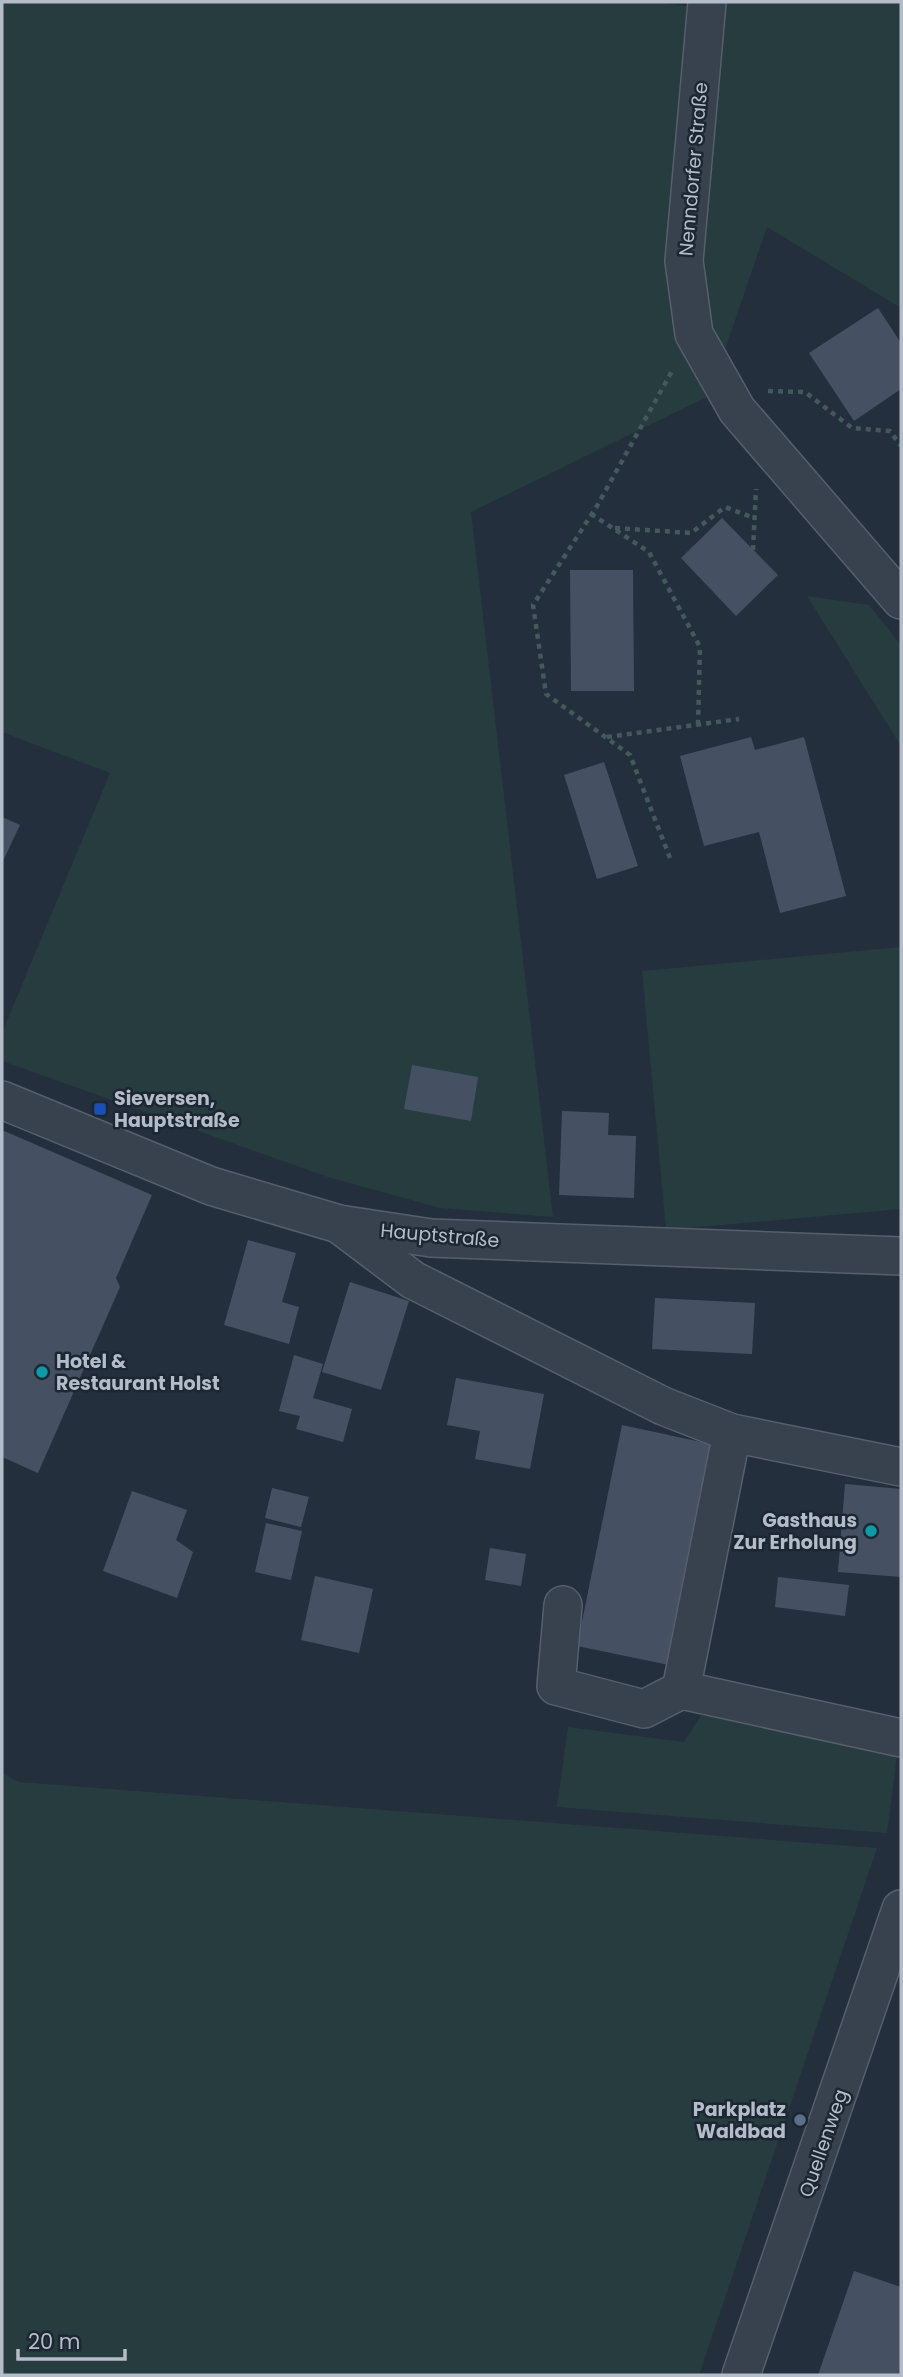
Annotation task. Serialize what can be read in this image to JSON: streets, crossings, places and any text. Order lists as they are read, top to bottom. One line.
{"streets":{"street":["Nenndorfer Straße","Hauptstraße","Quellenweg"]},"places":{"transit":["Sieversen, Hauptstraße"],"other":["Hotel & Restaurant Holst","Gasthaus Zur Erholung","Parkplatz Waldbad"]},"scale_bar":"20 m"}
